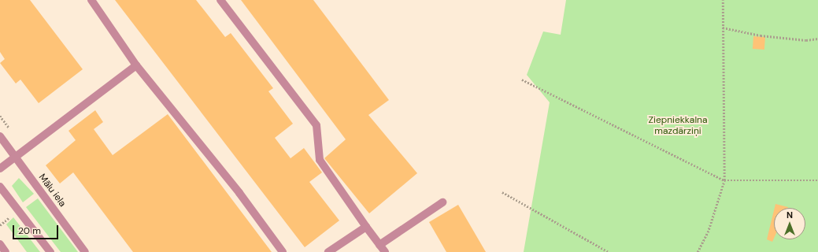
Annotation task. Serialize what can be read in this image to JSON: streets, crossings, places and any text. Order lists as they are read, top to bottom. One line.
{"streets":{"street":["Mālu iela"]},"parks":["Ziepniekkalna mazdārziņi"],"scale_bar":"20 m","north":"top"}
